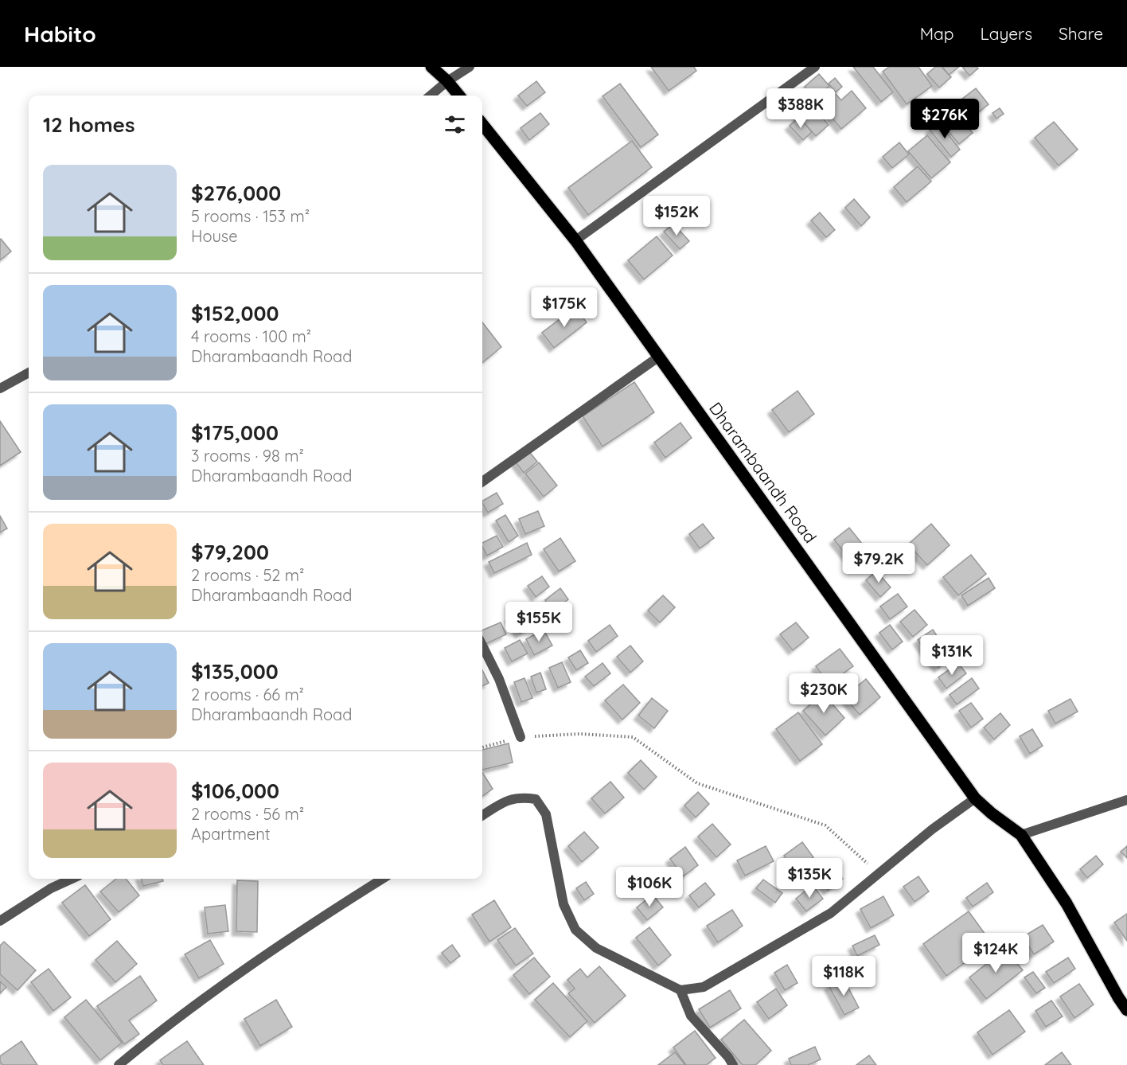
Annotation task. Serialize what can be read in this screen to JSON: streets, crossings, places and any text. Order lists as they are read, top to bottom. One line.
{"streets":{"main road":["Dharambaandh Road"]},"page":{"header":"Habito","nav":["Map","Layers","Share"],"price":["$388K","$276K","$152K","$175K","$79.2K","$155K","$131K","$230K","$135K","$106K","$124K","$118K"],"heading":"12 homes","list":[{"name":"$276,000","note":"5 rooms · 153 m² · House"},{"name":"$152,000","note":"4 rooms · 100 m² · Dharambaandh Road"},{"name":"$175,000","note":"3 rooms · 98 m² · Dharambaandh Road"},{"name":"$79,200","note":"2 rooms · 52 m² · Dharambaandh Road"},{"name":"$135,000","note":"2 rooms · 66 m² · Dharambaandh Road"},{"name":"$106,000","note":"2 rooms · 56 m² · Apartment"}]}}
